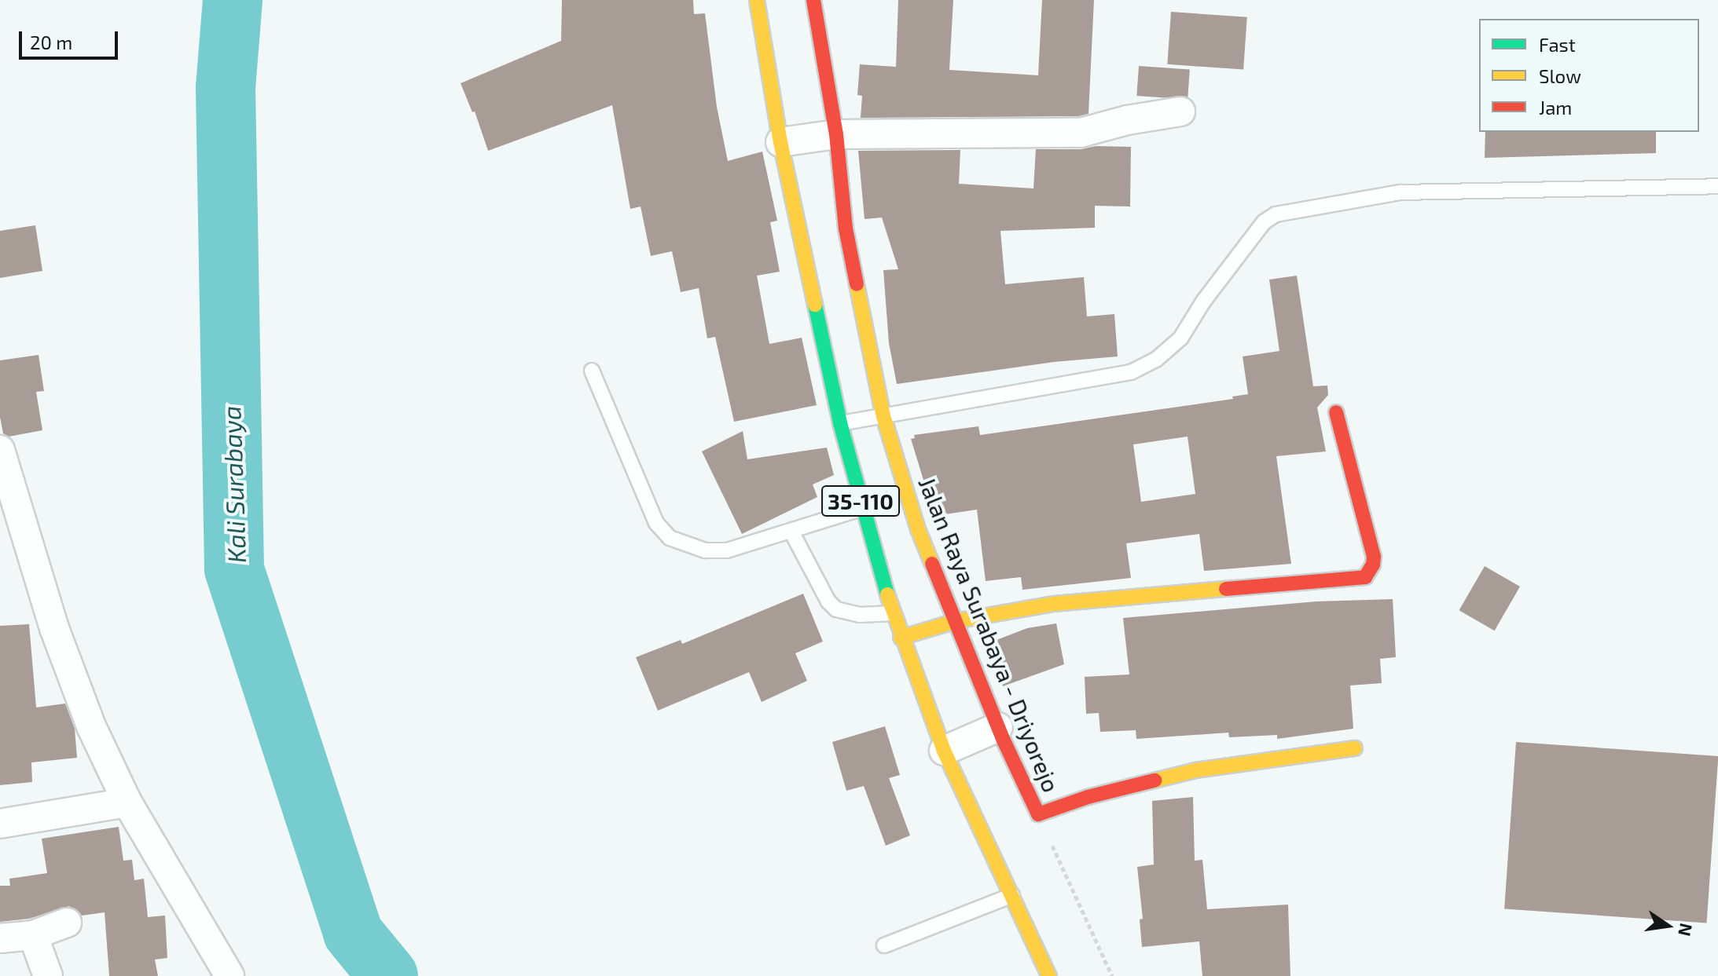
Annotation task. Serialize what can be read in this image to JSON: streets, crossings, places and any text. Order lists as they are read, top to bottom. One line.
{"streets":{"street":["35-110","Jalan Raya Surabaya - Driyorejo"]},"water":["Kali Surabaya"],"legend":["Fast","Slow","Jam"],"scale_bar":"20 m","north":"right"}
